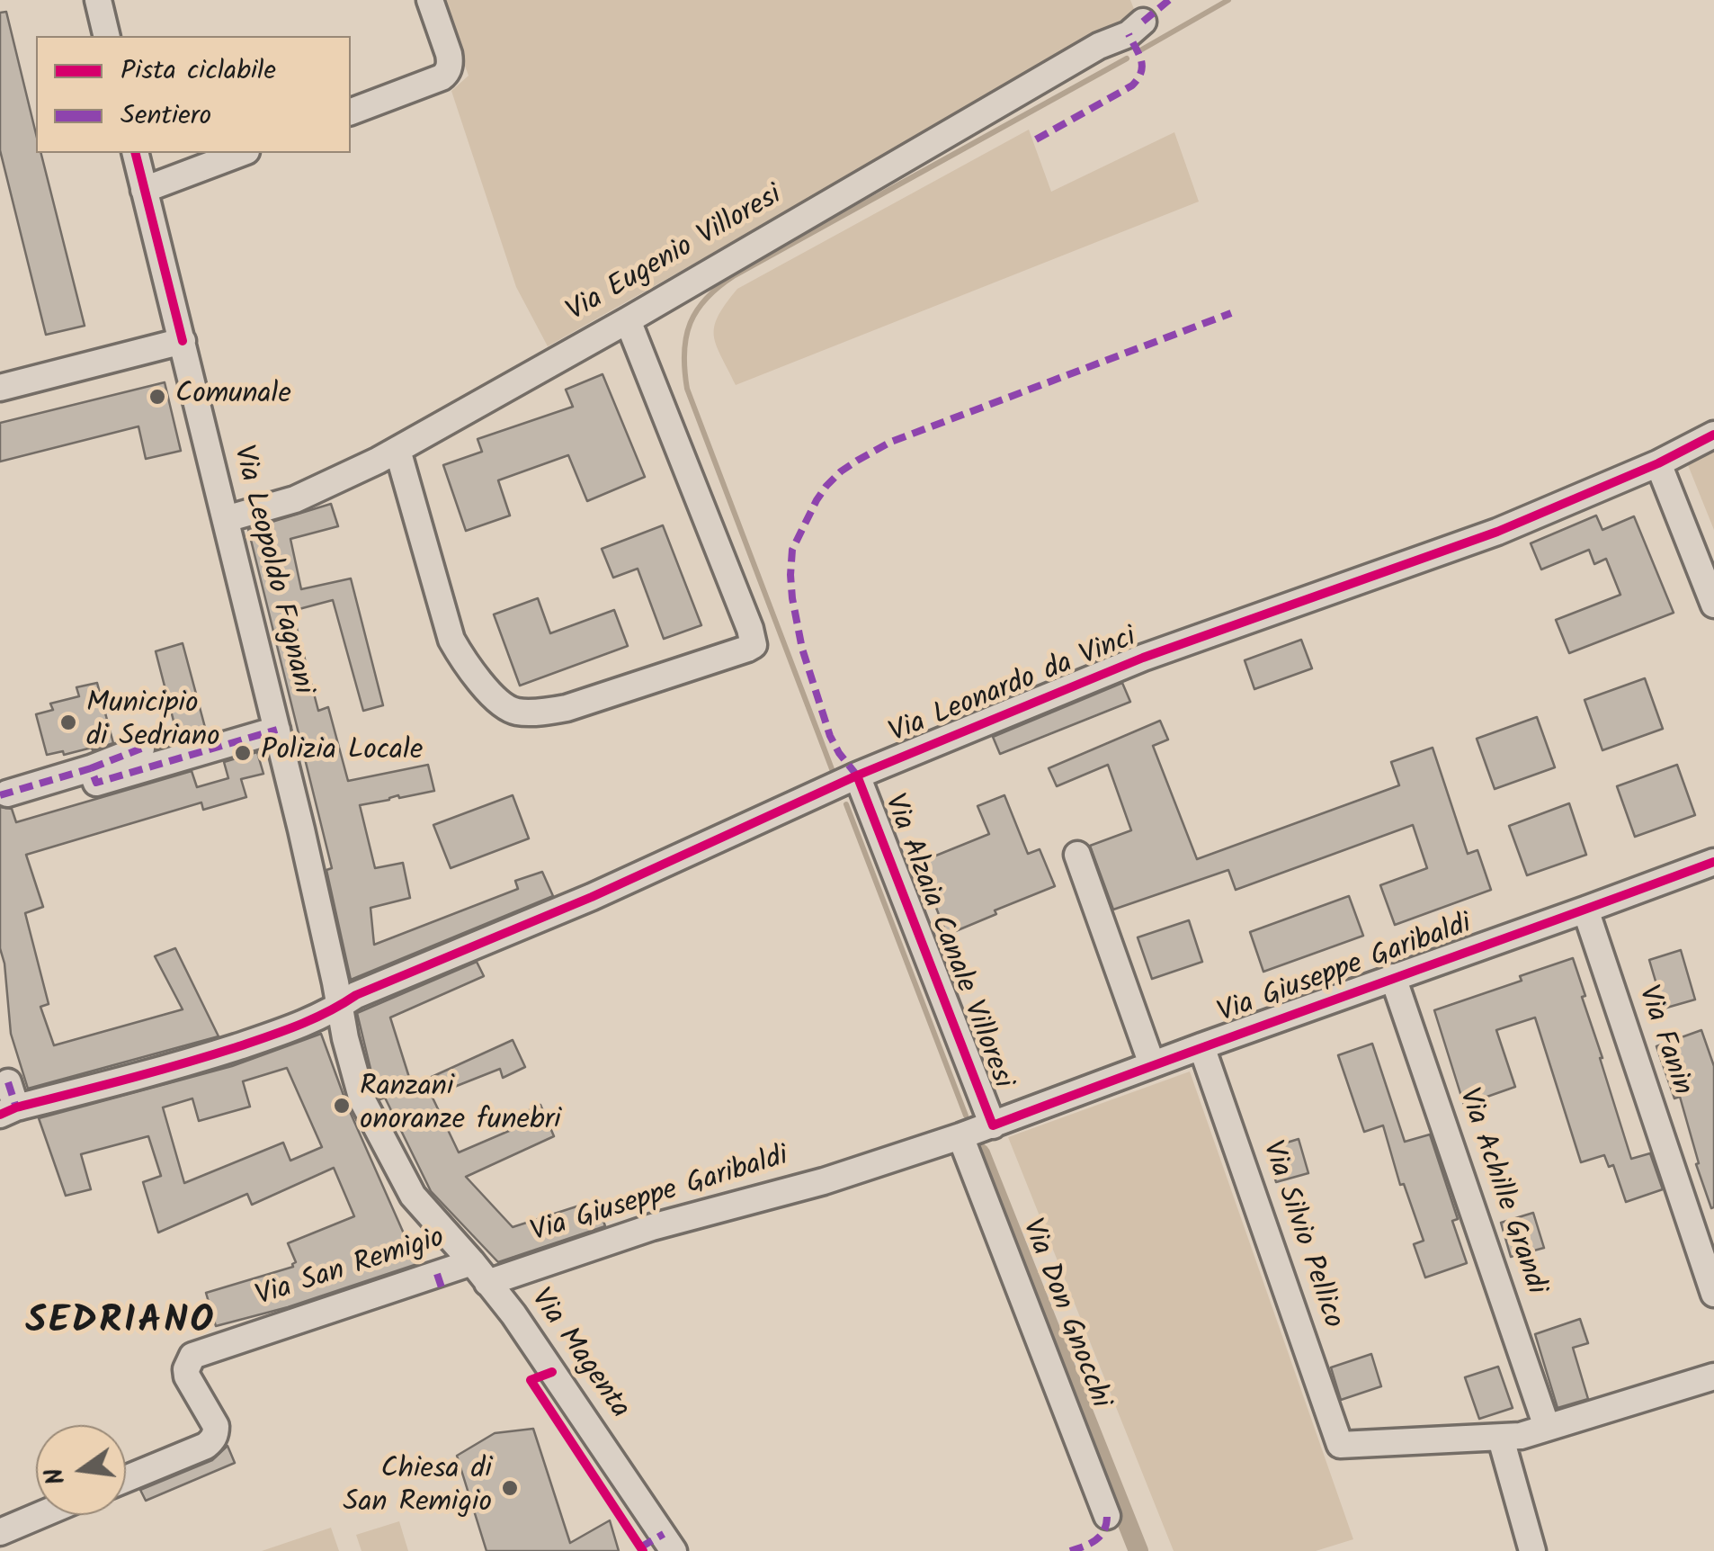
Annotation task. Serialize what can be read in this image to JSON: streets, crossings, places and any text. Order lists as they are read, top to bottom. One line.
{"streets":{"street":["Via Eugenio Villoresi","Via Leopoldo Fagnani","Via Leonardo da Vinci","Via Alzaia Canale Villoresi","Via Giuseppe Garibaldi","Via Fanin","Via Achille Grandi","Via Silvio Pellico","Via San Remigio","Via Don Gnocchi","Via Magenta"]},"crossings":[["Via Eugenio Villoresi","Via Leopoldo Fagnani"],["Via Leopoldo Fagnani","Via Leonardo da Vinci"],["Via Leopoldo Fagnani","Via Magenta"],["Via Leonardo da Vinci","Via Alzaia Canale Villoresi"],["Via Leonardo da Vinci","Via Magenta"],["Via Alzaia Canale Villoresi","Via Giuseppe Garibaldi"],["Via Giuseppe Garibaldi","Via Fanin"],["Via Giuseppe Garibaldi","Via Achille Grandi"],["Via Giuseppe Garibaldi","Via Silvio Pellico"],["Via Giuseppe Garibaldi","Via Don Gnocchi"],["Via Giuseppe Garibaldi","Via Magenta"],["Via San Remigio","Via Magenta"]],"districts":["SEDRIANO"],"places":["Comunale","Municipio di Sedriano","Polizia Locale","Ranzani onoranze funebri","Chiesa di San Remigio"],"legend":["Pista ciclabile","Sentiero"],"north":"left"}
